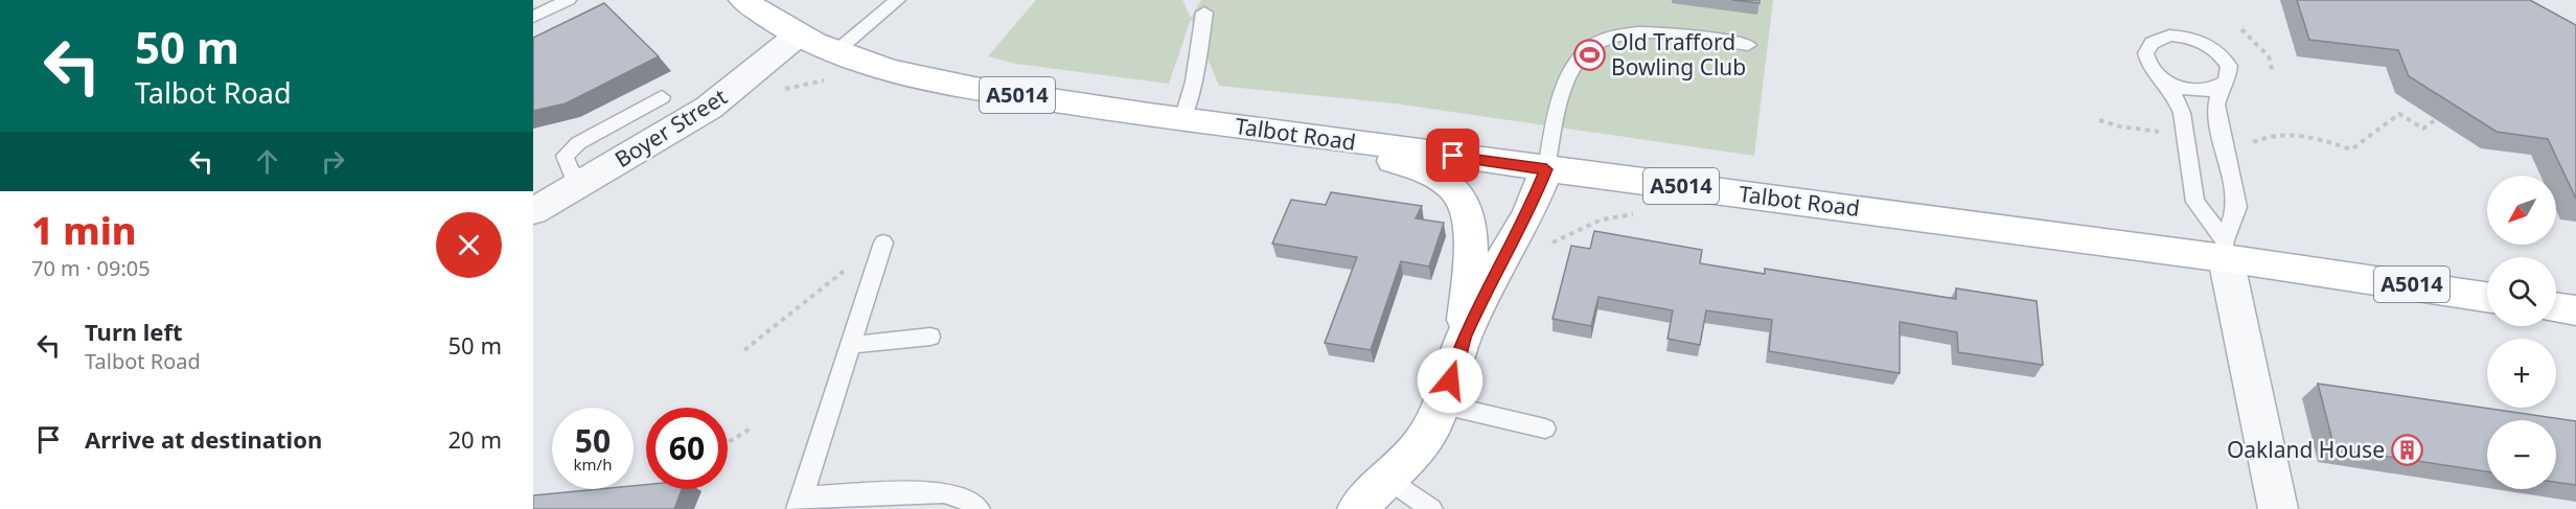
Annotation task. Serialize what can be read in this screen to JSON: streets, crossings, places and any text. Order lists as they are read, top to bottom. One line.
{"streets":{"main road":["A5014","Talbot Road"],"street":["Boyer Street"]},"crossings":[["Boyer Street","Talbot Road"]],"places":{"sports":["Old Trafford Bowling Club"],"building":["Oakland House"]},"north":"bottom left","page":{"turn":["50 m","Talbot Road"],"map_buttons":["+","−"],"heading":["1 min","70 m · 09:05"],"list":[{"name":"Turn left","note":"Talbot Road","value":"50 m"},{"name":"Arrive at destination","value":"20 m"}],"speed":"50 km/h","limit":"60"}}
